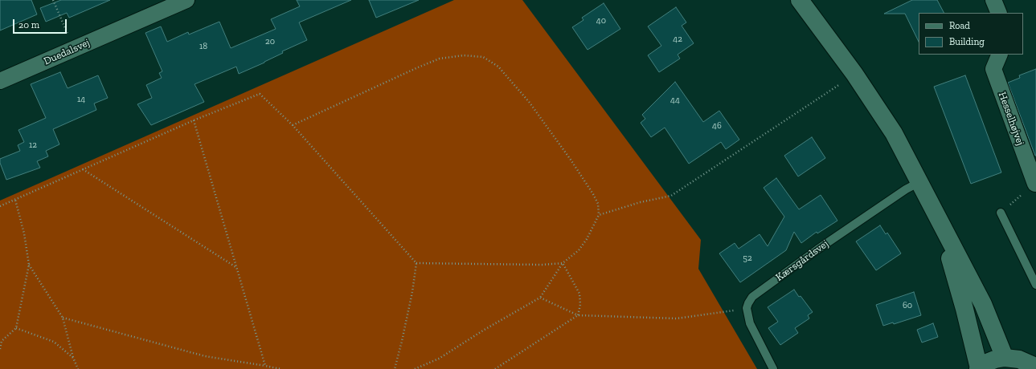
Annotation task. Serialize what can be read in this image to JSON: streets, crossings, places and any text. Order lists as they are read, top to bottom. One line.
{"streets":{"street":["Duedalsvej","Hesselhøjvej"],"lane":["Kærsgårdsvej"]},"house_numbers":["40","42","20","18","14","44","46","12","52","60"],"legend":["Road","Building"],"scale_bar":"20 m"}
